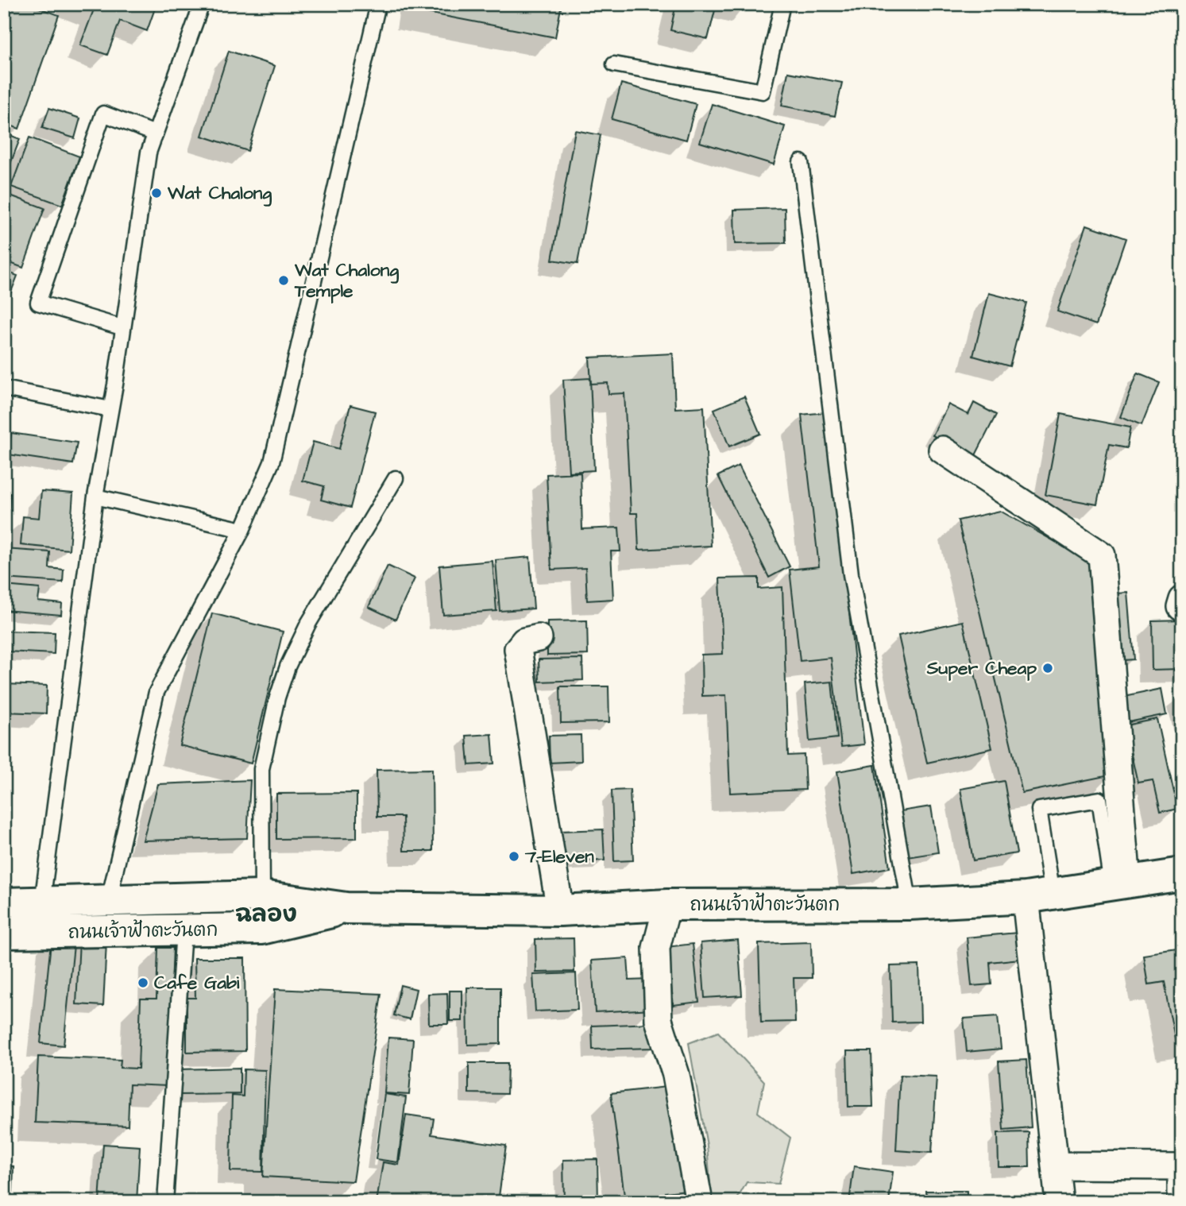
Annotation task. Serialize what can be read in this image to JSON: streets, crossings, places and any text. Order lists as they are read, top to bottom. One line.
{"streets":{"main road":["ถนนเจ้าฟ้าตะวันตก"]},"districts":["ฉลอง"],"places":["Wat Chalong","Wat Chalong Temple","Super Cheap","7-Eleven","Cafe Gabi"]}
